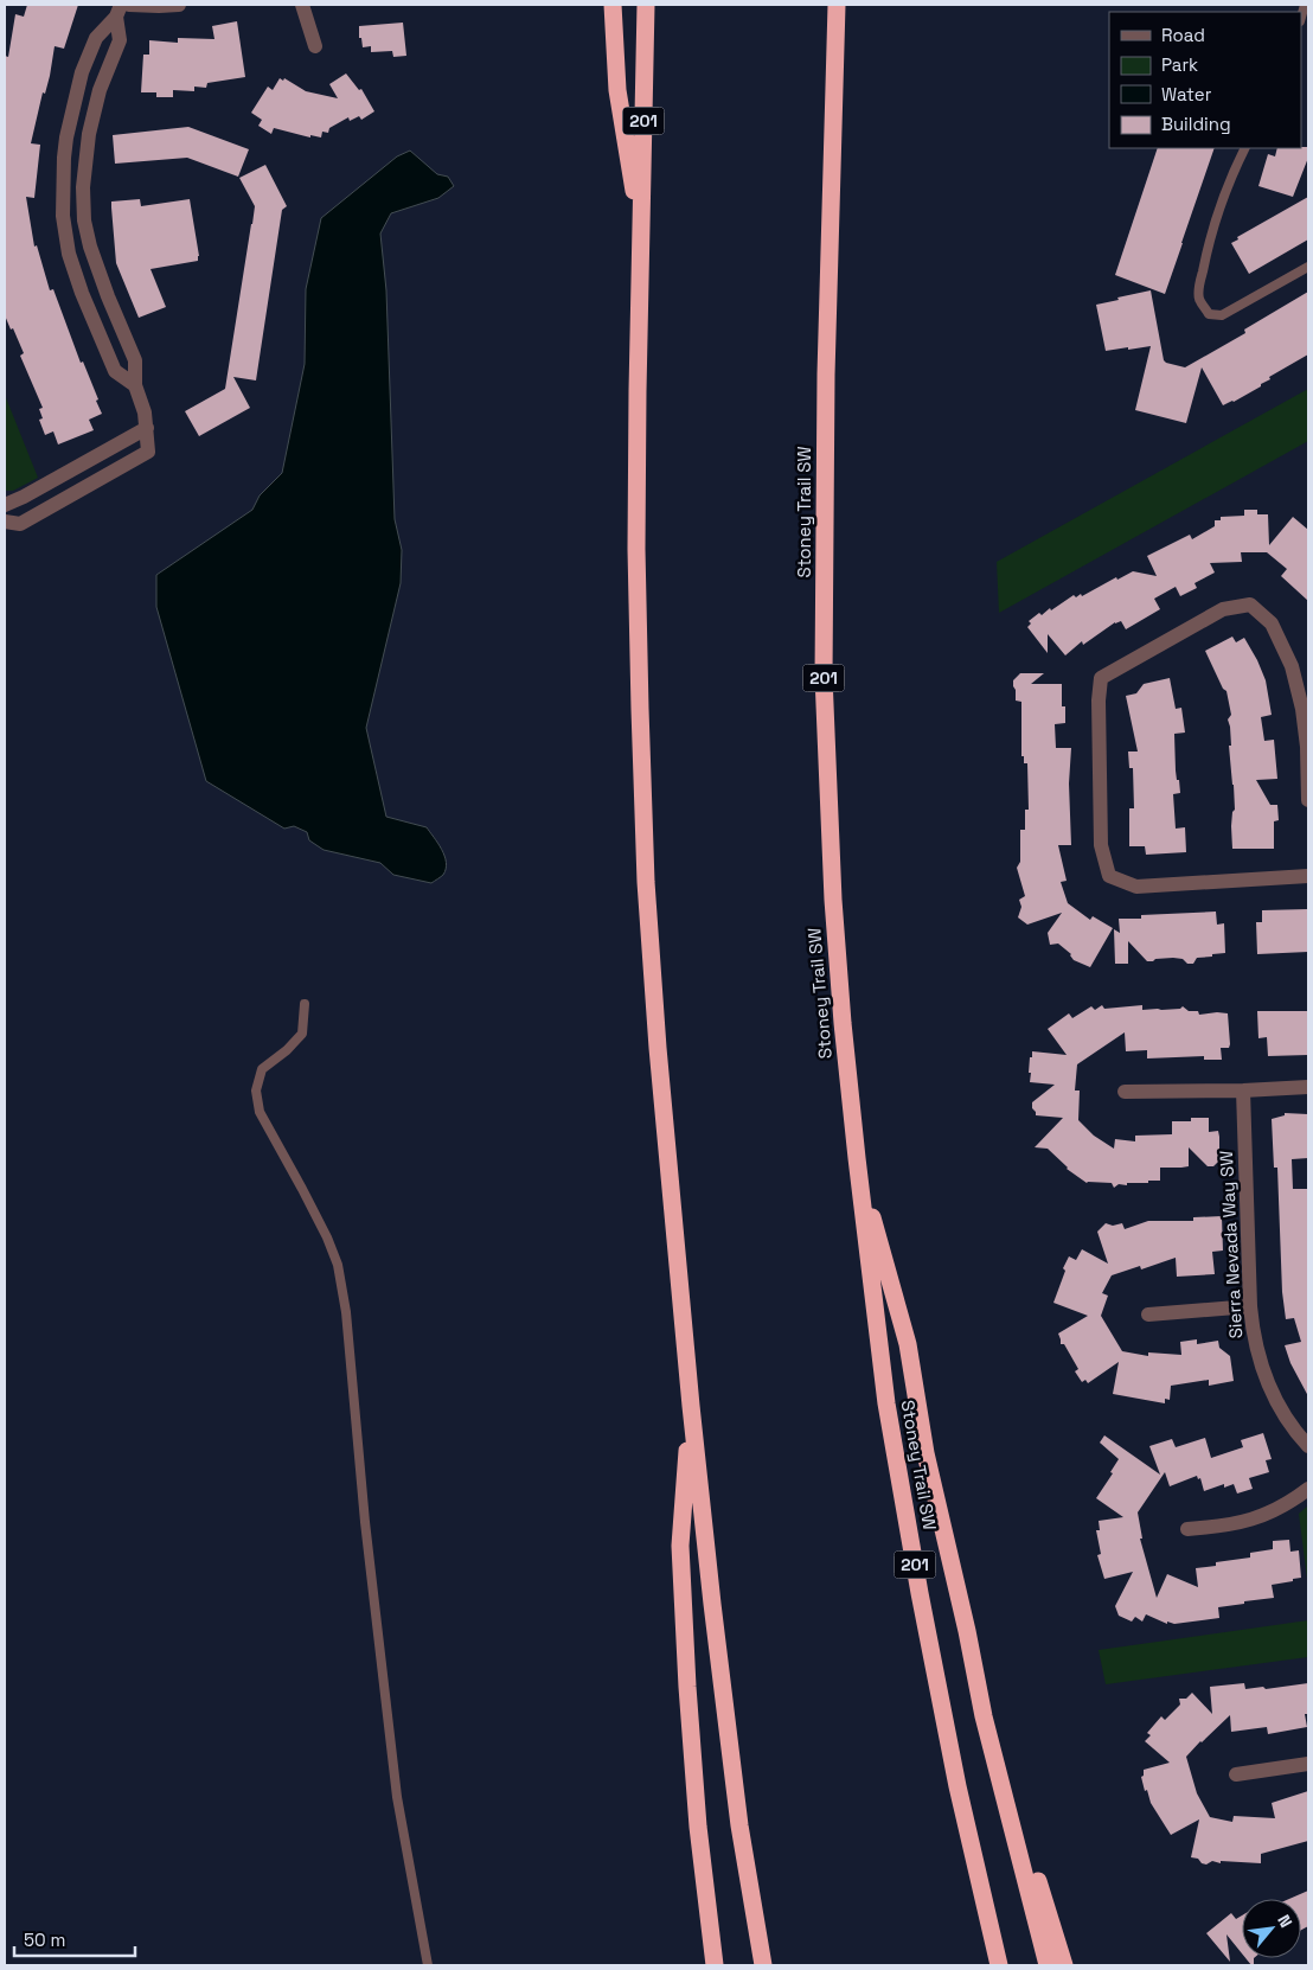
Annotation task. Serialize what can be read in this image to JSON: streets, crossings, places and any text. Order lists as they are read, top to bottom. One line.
{"streets":{"highway":["201","Stoney Trail SW"],"street":["Sierra Nevada Way SW"]},"legend":["Road","Park","Water","Building"],"scale_bar":"50 m","north":"top right"}
